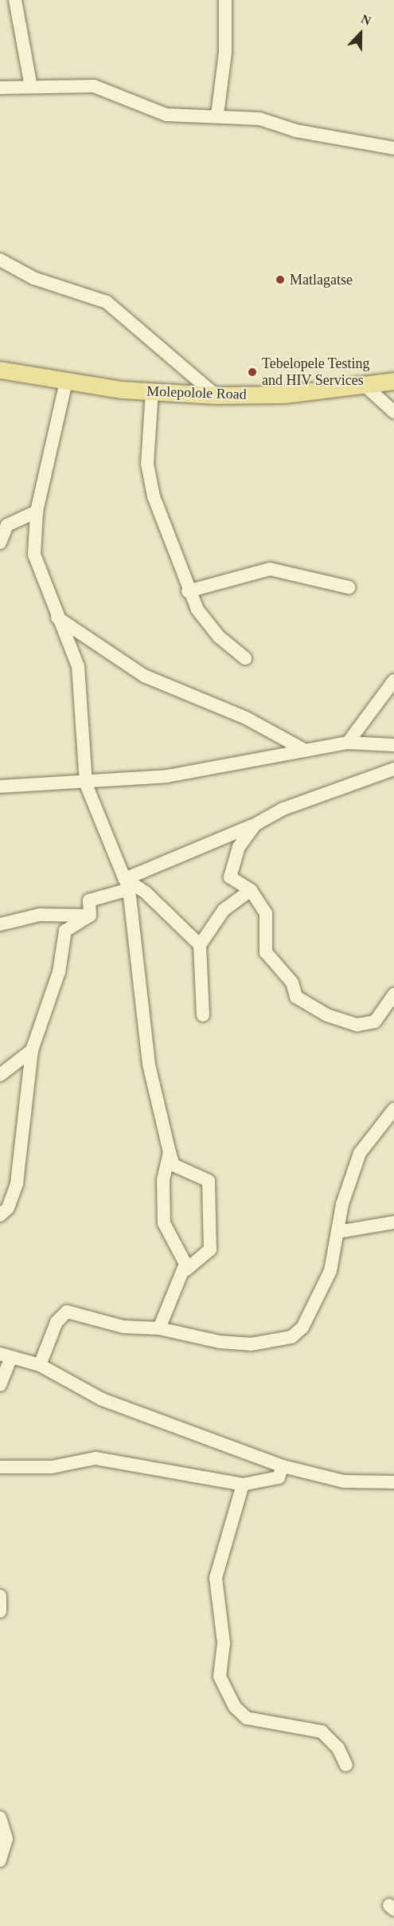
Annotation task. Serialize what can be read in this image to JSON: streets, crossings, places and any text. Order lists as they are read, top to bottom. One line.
{"streets":{"main road":["Molepolole Road"]},"places":["Matlagatse","Tebelopele Testing and HIV Services"],"north":"top"}
